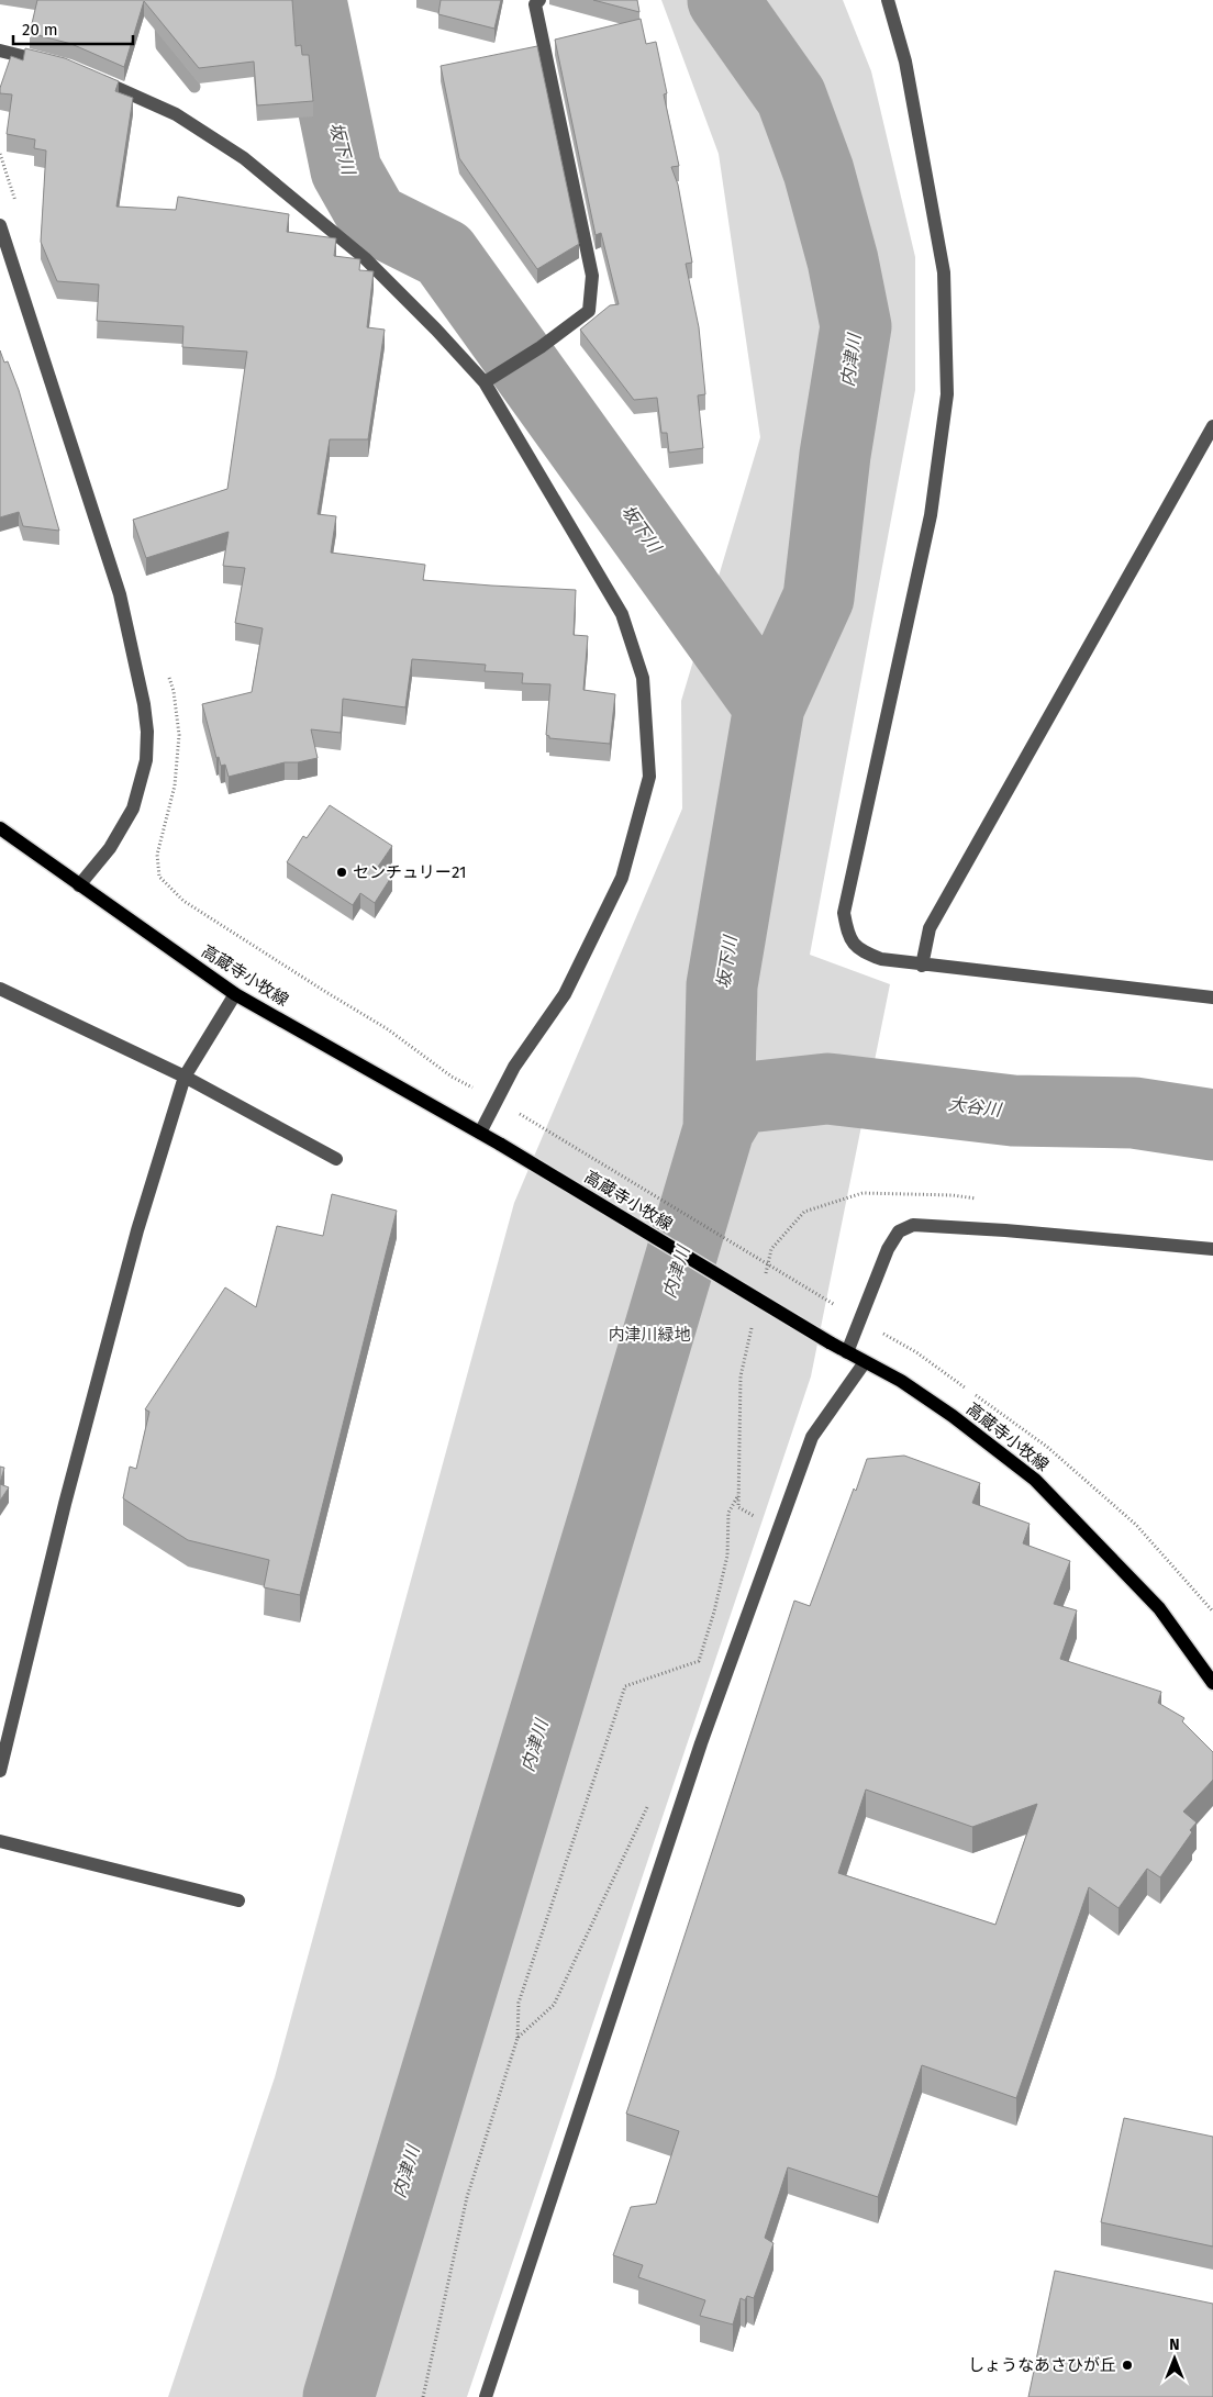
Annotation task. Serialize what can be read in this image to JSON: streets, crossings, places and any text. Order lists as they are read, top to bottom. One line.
{"streets":{"main road":["高蔵寺小牧線"]},"water":["坂下川","内津川","大谷川"],"parks":["内津川緑地"],"places":["センチュリー21","しょうなあさひが丘"],"scale_bar":"20 m","north":"top"}
